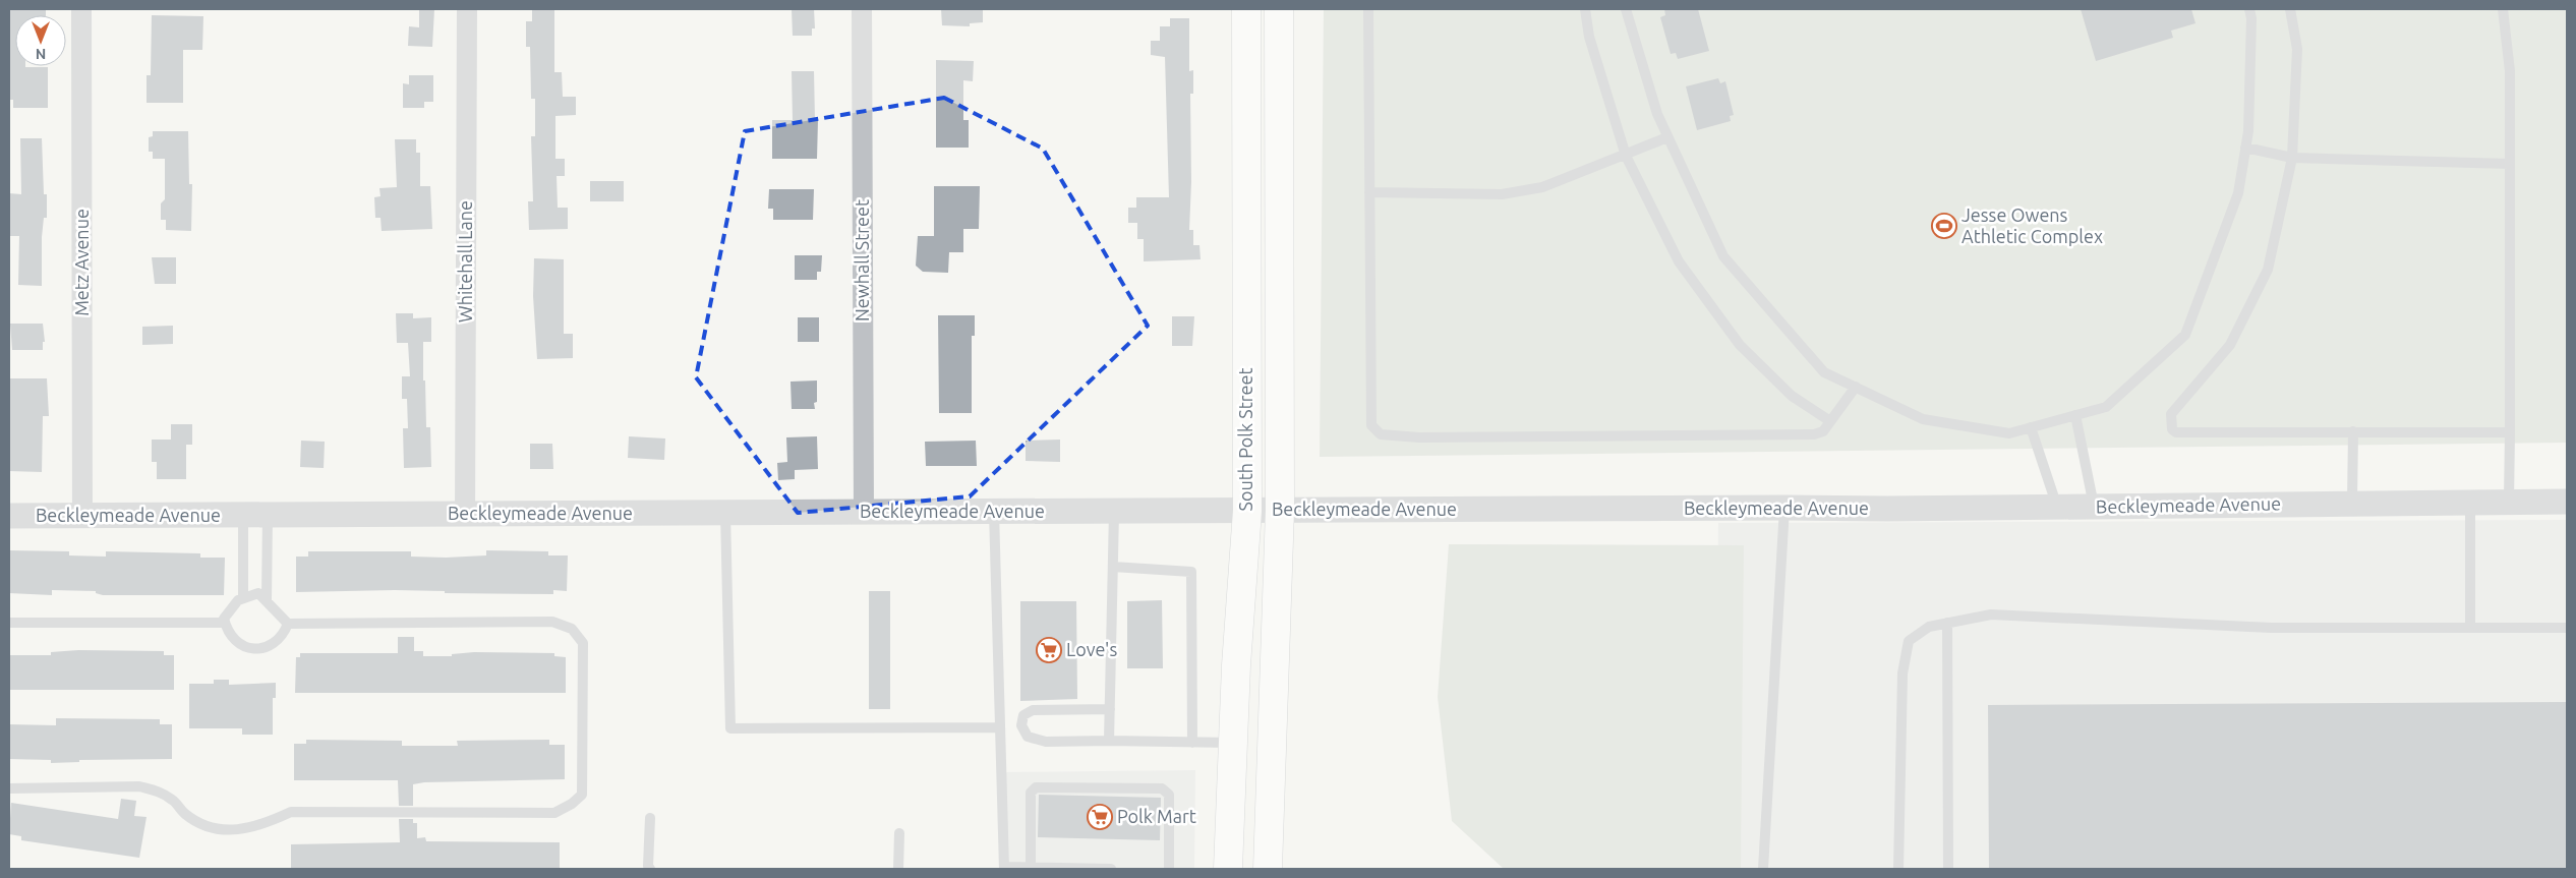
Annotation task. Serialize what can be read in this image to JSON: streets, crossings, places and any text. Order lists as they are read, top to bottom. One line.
{"streets":{"main road":["South Polk Street"],"street":["Newhall Street","Whitehall Lane","Metz Avenue","Beckleymeade Avenue"]},"crossings":[["Newhall Street","Beckleymeade Avenue"],["Whitehall Lane","Beckleymeade Avenue"],["Metz Avenue","Beckleymeade Avenue"],["South Polk Street","Beckleymeade Avenue"]],"places":{"sports":["Jesse Owens Athletic Complex"],"supermarket":["Love's","Polk Mart"]},"north":"bottom"}
